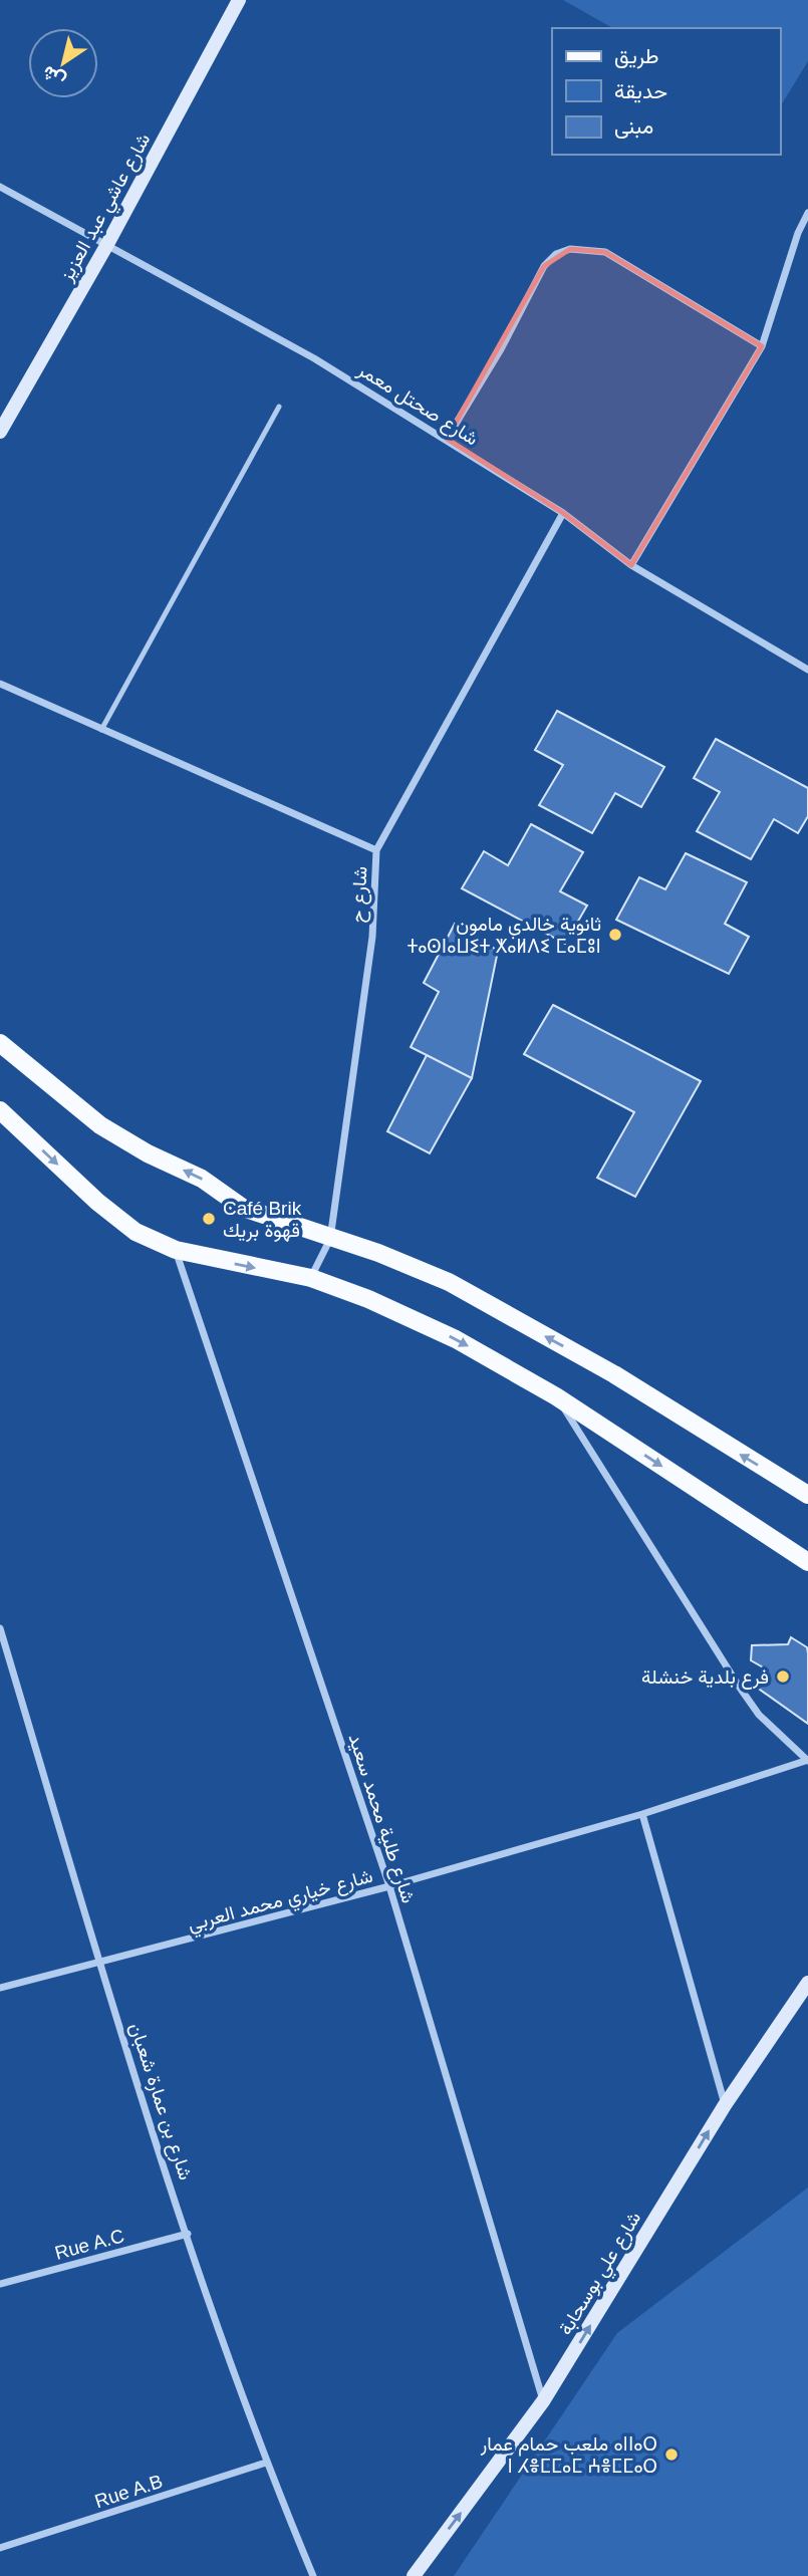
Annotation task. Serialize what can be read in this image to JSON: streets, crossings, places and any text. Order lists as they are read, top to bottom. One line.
{"streets":{"main road":["شارع عاشي عبد العزيز","شارع علي بوسحابة"],"street":["شارع صحتل معمر","شارع ح","شارع طلية محمد سعيد","شارع خياري محمد العربي","شارع بن عمارة شعبان","Rue A.C","Rue A.B"]},"crossings":[["شارع عاشي عبد العزيز","شارع صحتل معمر"],["شارع صحتل معمر","شارع ح"],["شارع طلية محمد سعيد","شارع خياري محمد العربي"],["شارع طلية محمد سعيد","شارع علي بوسحابة"],["شارع خياري محمد العربي","شارع بن عمارة شعبان"],["شارع بن عمارة شعبان","Rue A.C"],["شارع بن عمارة شعبان","Rue A.B"]],"one_way":["شارع علي بوسحابة"],"places":["ثانوية خالدي مامون ⵜⴰⵙⵏⴰⵡⵉⵜ ⵅⴰⵍⴷⵉ ⵎⴰⵎⵓⵏ","Café Brik قهوة بريك","فرع بلدية خنشلة","ملعب حمام عمار ⴰⵏⵏⴰⵔ ⵏ ⵃⴻⵎⵎⴰⵎ ⵄⴻⵎⵎⴰⵔ"],"legend":["طريق","حديقة","مبنى"],"north":"bottom left"}
